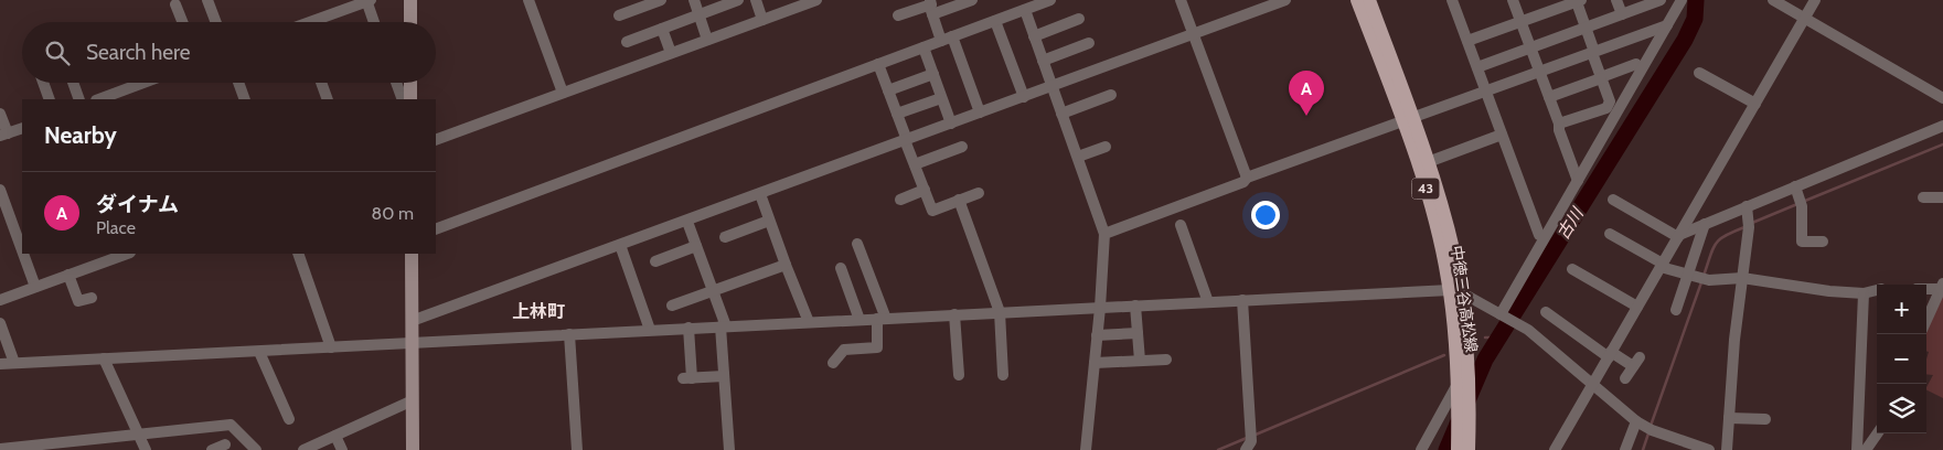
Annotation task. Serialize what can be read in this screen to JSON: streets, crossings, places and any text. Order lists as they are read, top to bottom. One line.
{"streets":{"main road":["43","中徳三谷高松線"]},"districts":["上林町"],"water":["古川"],"page":{"search":"Search here","pins":"A","heading":"Nearby","list":[{"mark":"A","name":"ダイナム","note":"Place","value":"80 m"}],"map_buttons":["+","−"]}}
